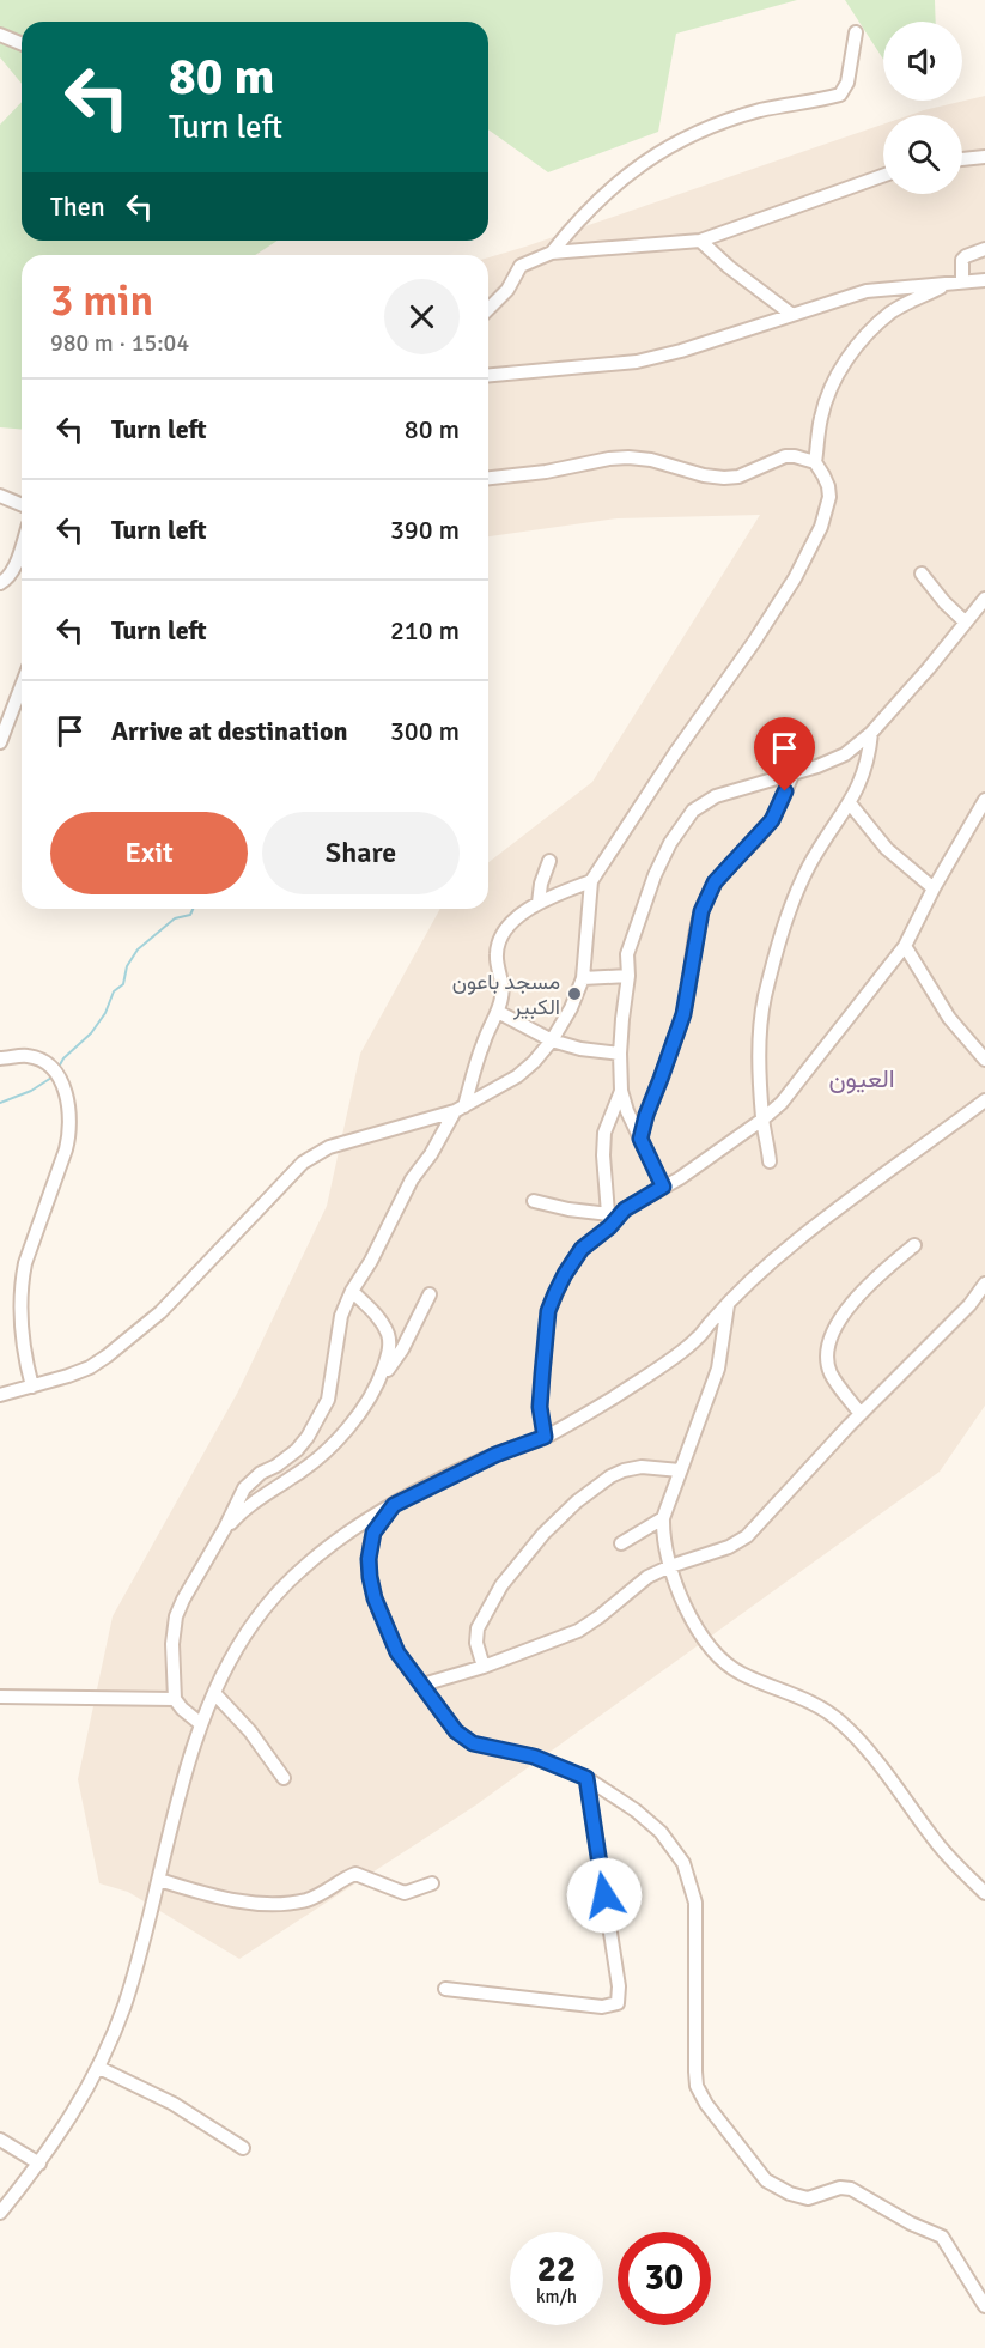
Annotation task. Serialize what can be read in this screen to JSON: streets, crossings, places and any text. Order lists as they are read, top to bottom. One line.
{"districts":["العيون"],"places":["مسجد باعون الكبير"],"page":{"turn":["80 m","Turn left"],"then":"Then","heading":["3 min","980 m · 15:04"],"list":[{"name":"Turn left","value":"80 m"},{"name":"Turn left","value":"390 m"},{"name":"Turn left","value":"210 m"},{"name":"Arrive at destination","value":"300 m"}],"buttons":["Exit","Share"],"speed":"22 km/h","limit":"30"}}
